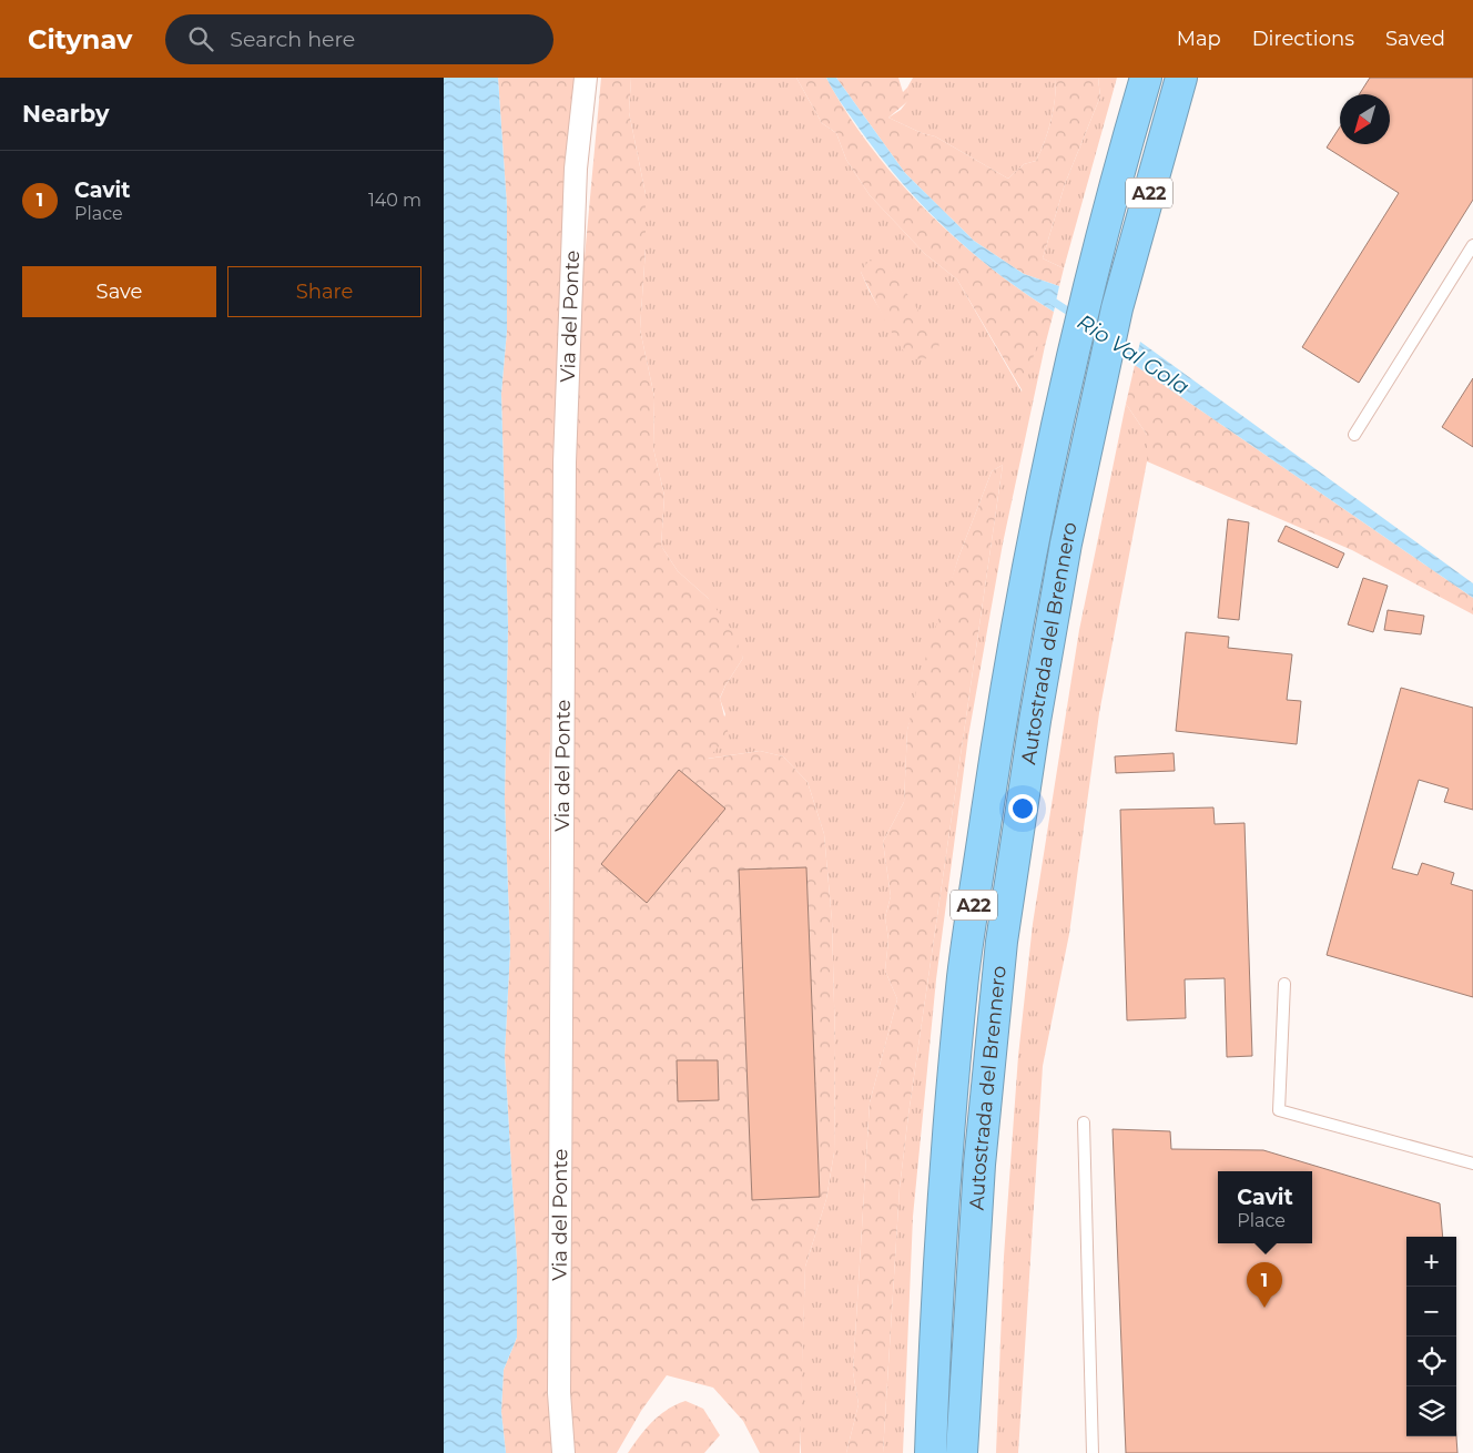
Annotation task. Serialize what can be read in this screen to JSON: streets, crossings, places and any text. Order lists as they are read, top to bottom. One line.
{"streets":{"highway":["A22","Autostrada del Brennero"],"street":["Via del Ponte"]},"water":["Rio Val Gola"],"north":"bottom left","page":{"header":"Citynav","search":"Search here","nav":["Map","Directions","Saved"],"heading":"Nearby","list":[{"mark":"1","name":"Cavit","note":"Place","value":"140 m"}],"buttons":["Save","Share"],"popup":["Cavit","Place"],"map_buttons":["+","−"],"pins":"1"}}
